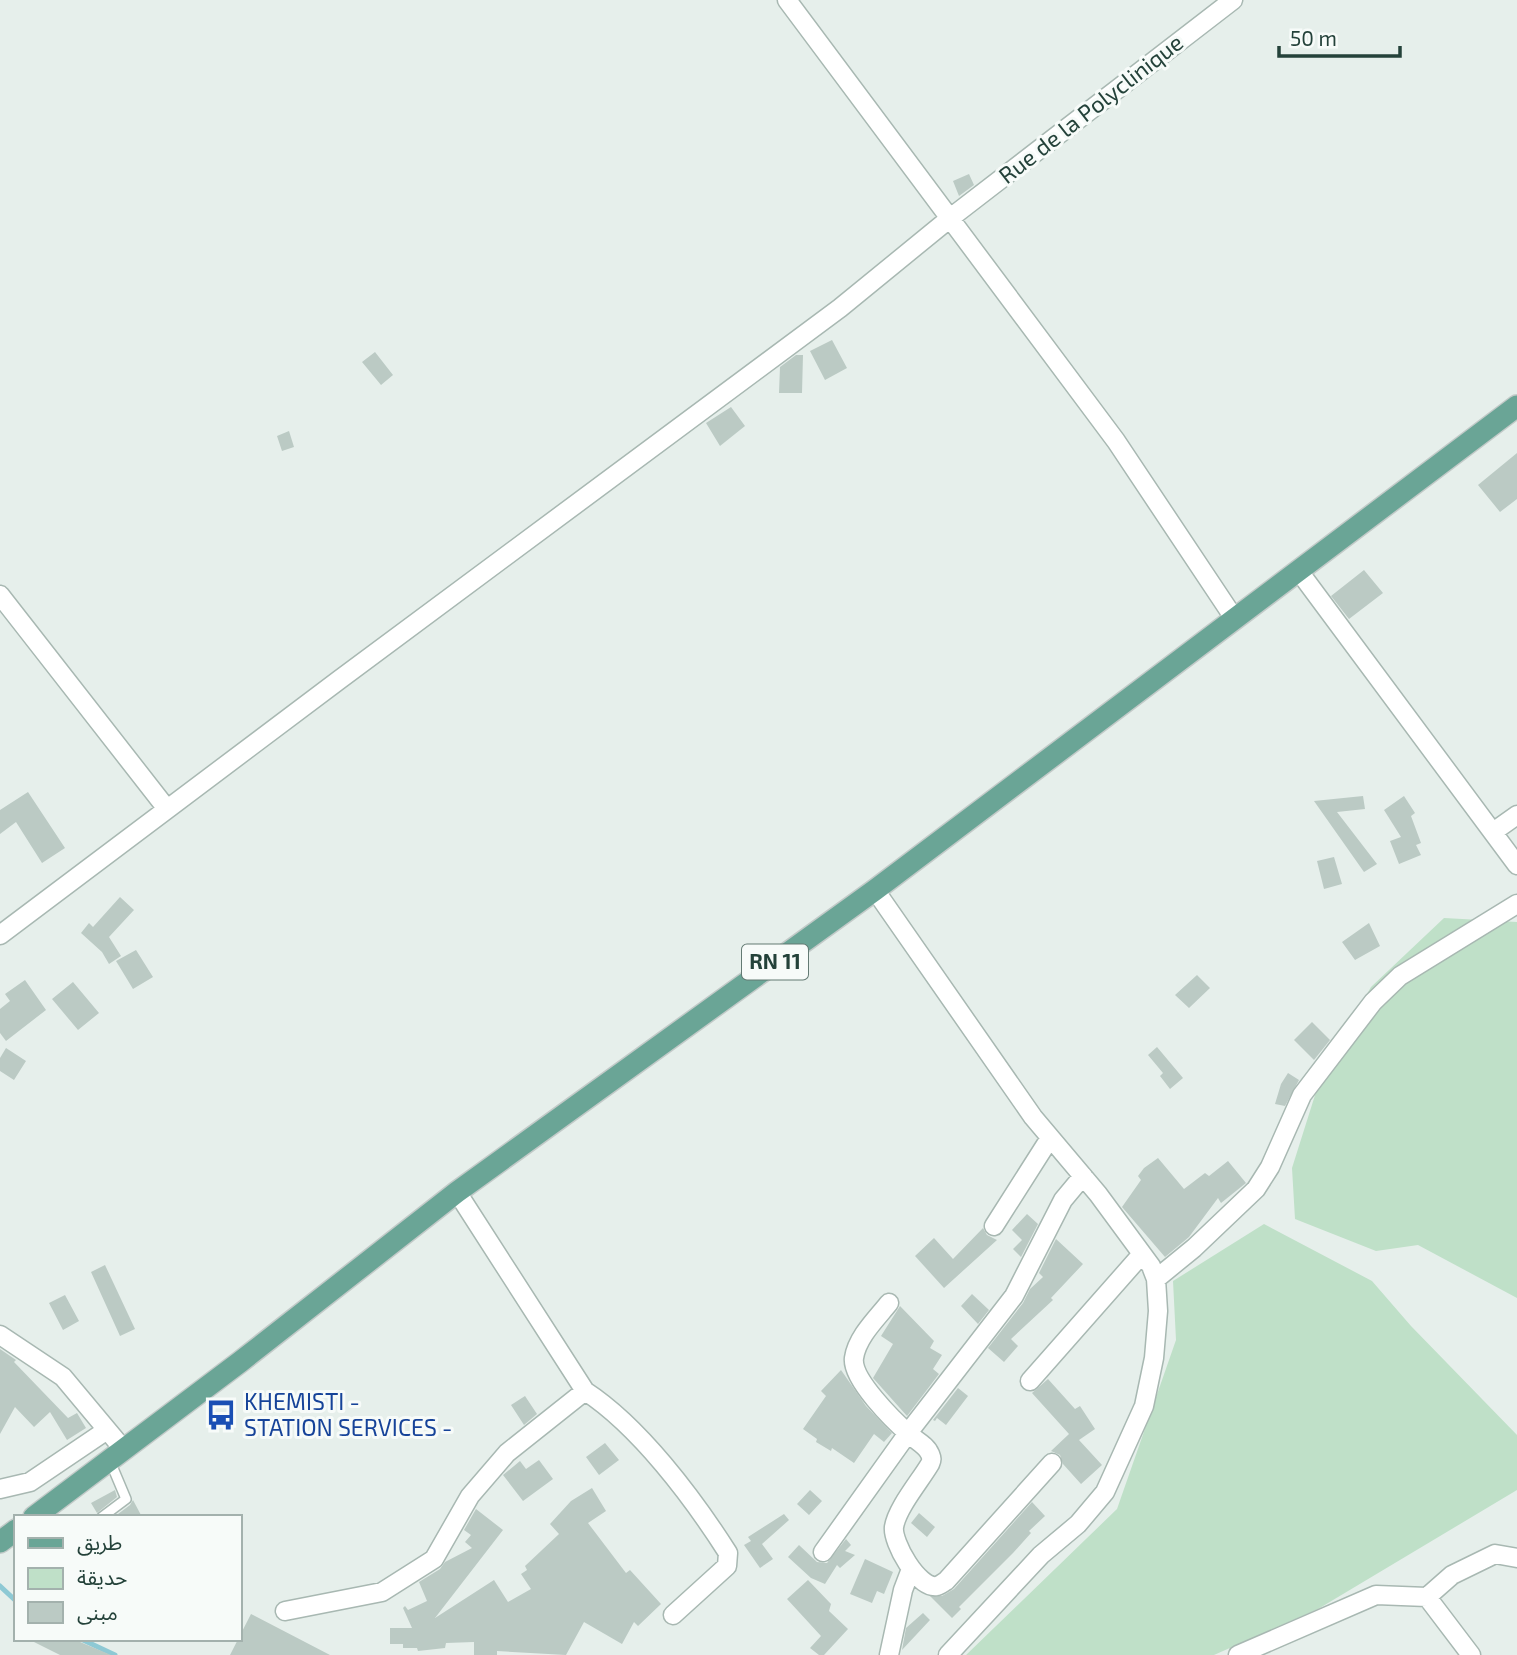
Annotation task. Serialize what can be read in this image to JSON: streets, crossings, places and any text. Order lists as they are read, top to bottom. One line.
{"streets":{"main road":["RN 11"],"street":["Rue de la Polyclinique"]},"places":{"bus stop":["KHEMISTI - STATION SERVICES -"]},"legend":["طريق","حديقة","مبنى"],"scale_bar":"50 m"}
